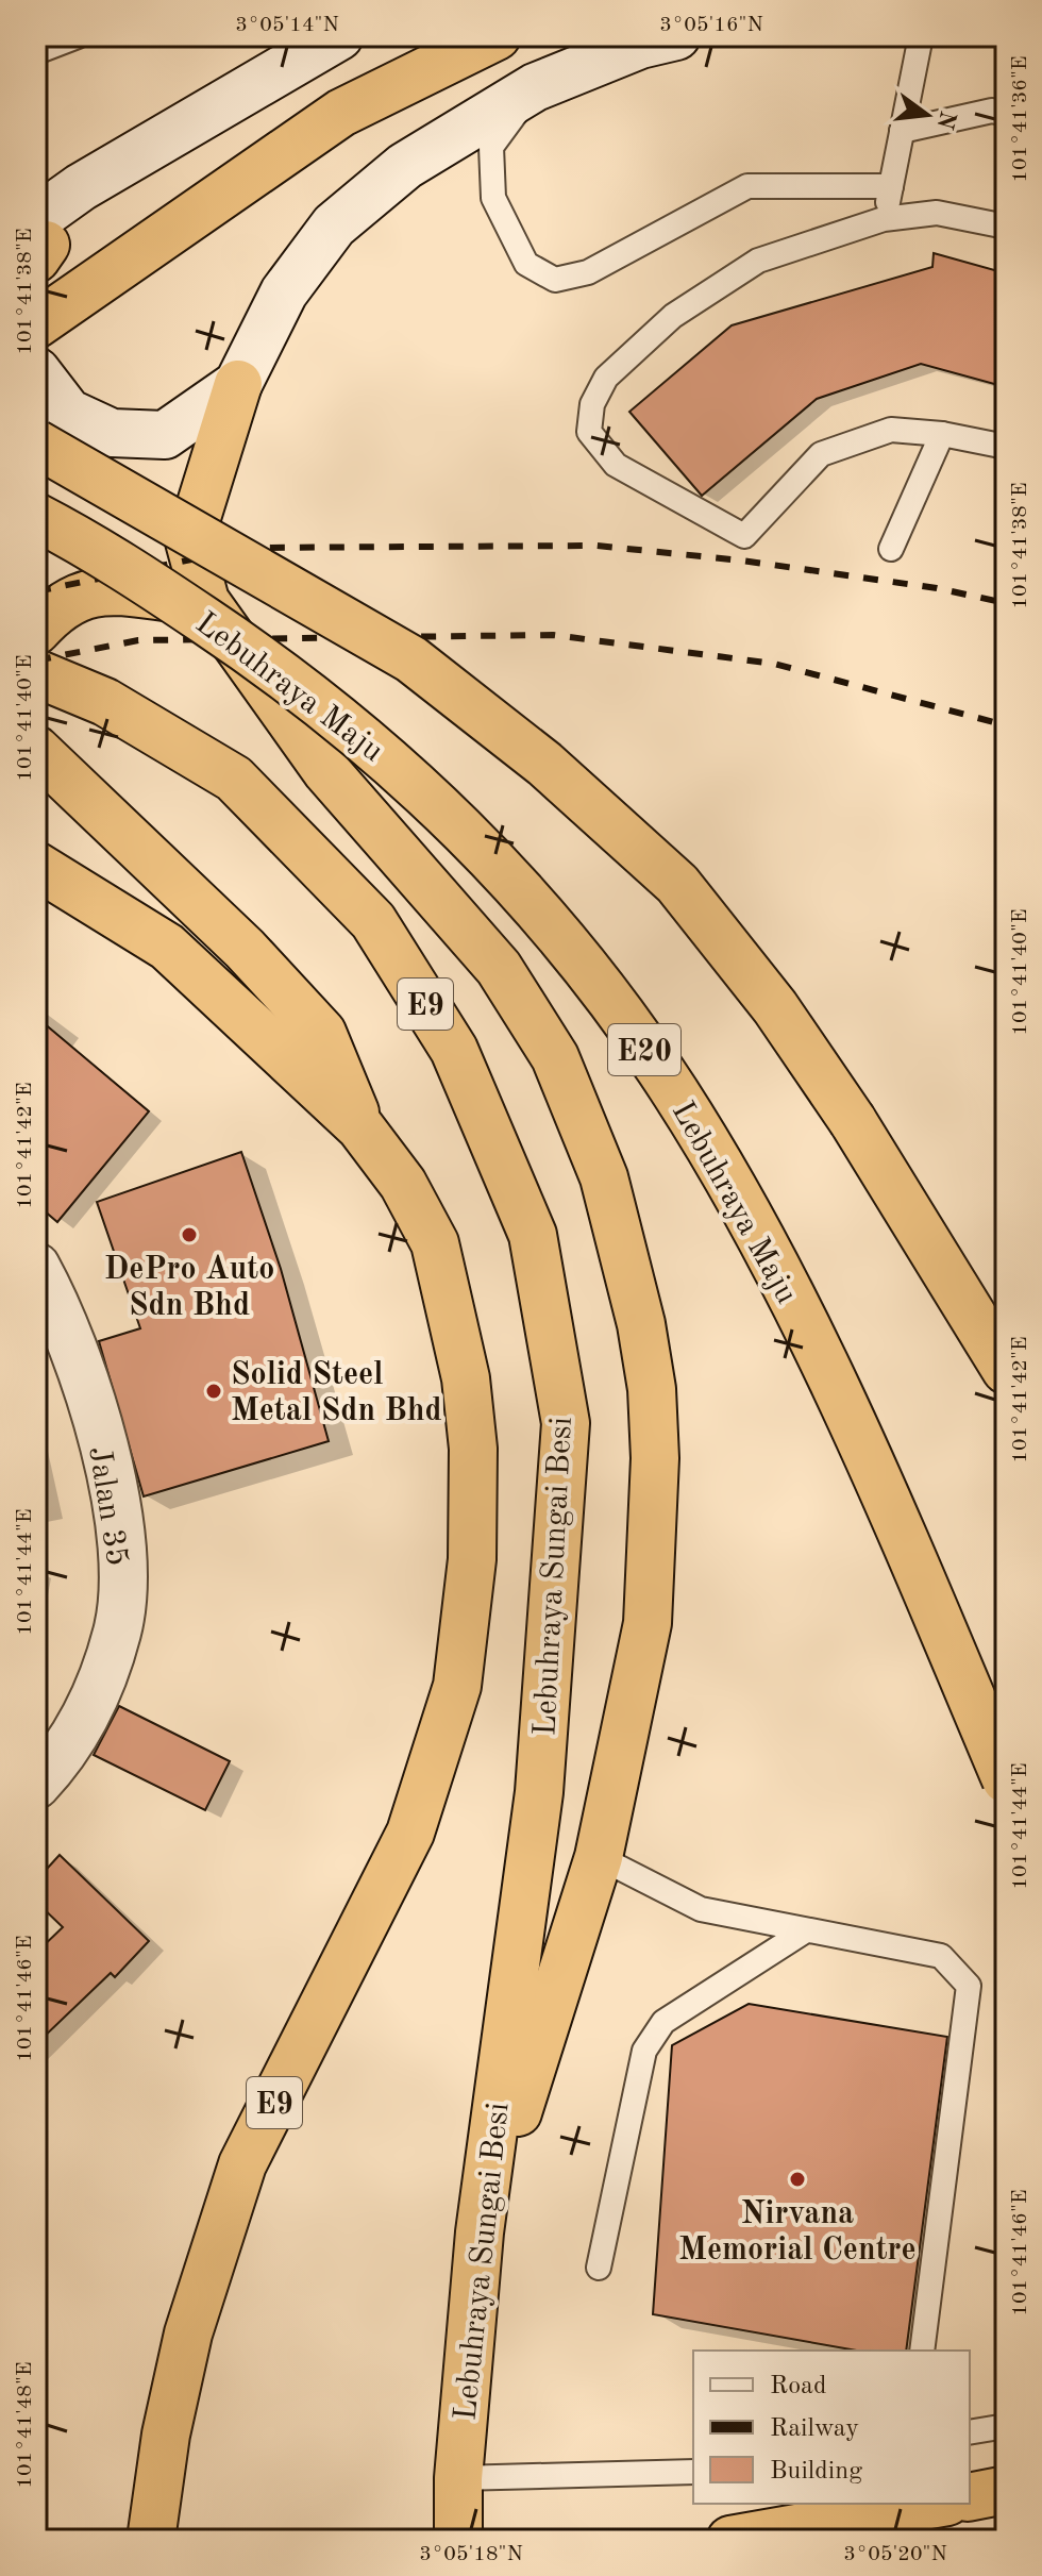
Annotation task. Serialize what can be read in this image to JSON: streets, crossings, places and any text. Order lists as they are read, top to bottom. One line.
{"streets":{"highway":["Lebuhraya Maju","E9","E20","Lebuhraya Sungai Besi"],"main road":["Jalan 35"]},"places":["DePro Auto Sdn Bhd","Solid Steel Metal Sdn Bhd","Nirvana Memorial Centre"],"legend":["Road","Railway","Building"],"north":"right","coordinates":["3°05'14\"N","3°05'16\"N","101°41'36\"E","101°41'38\"E","101°41'40\"E","101°41'42\"E","101°41'44\"E","101°41'46\"E","101°41'48\"E","3°05'18\"N","3°05'20\"N"]}
